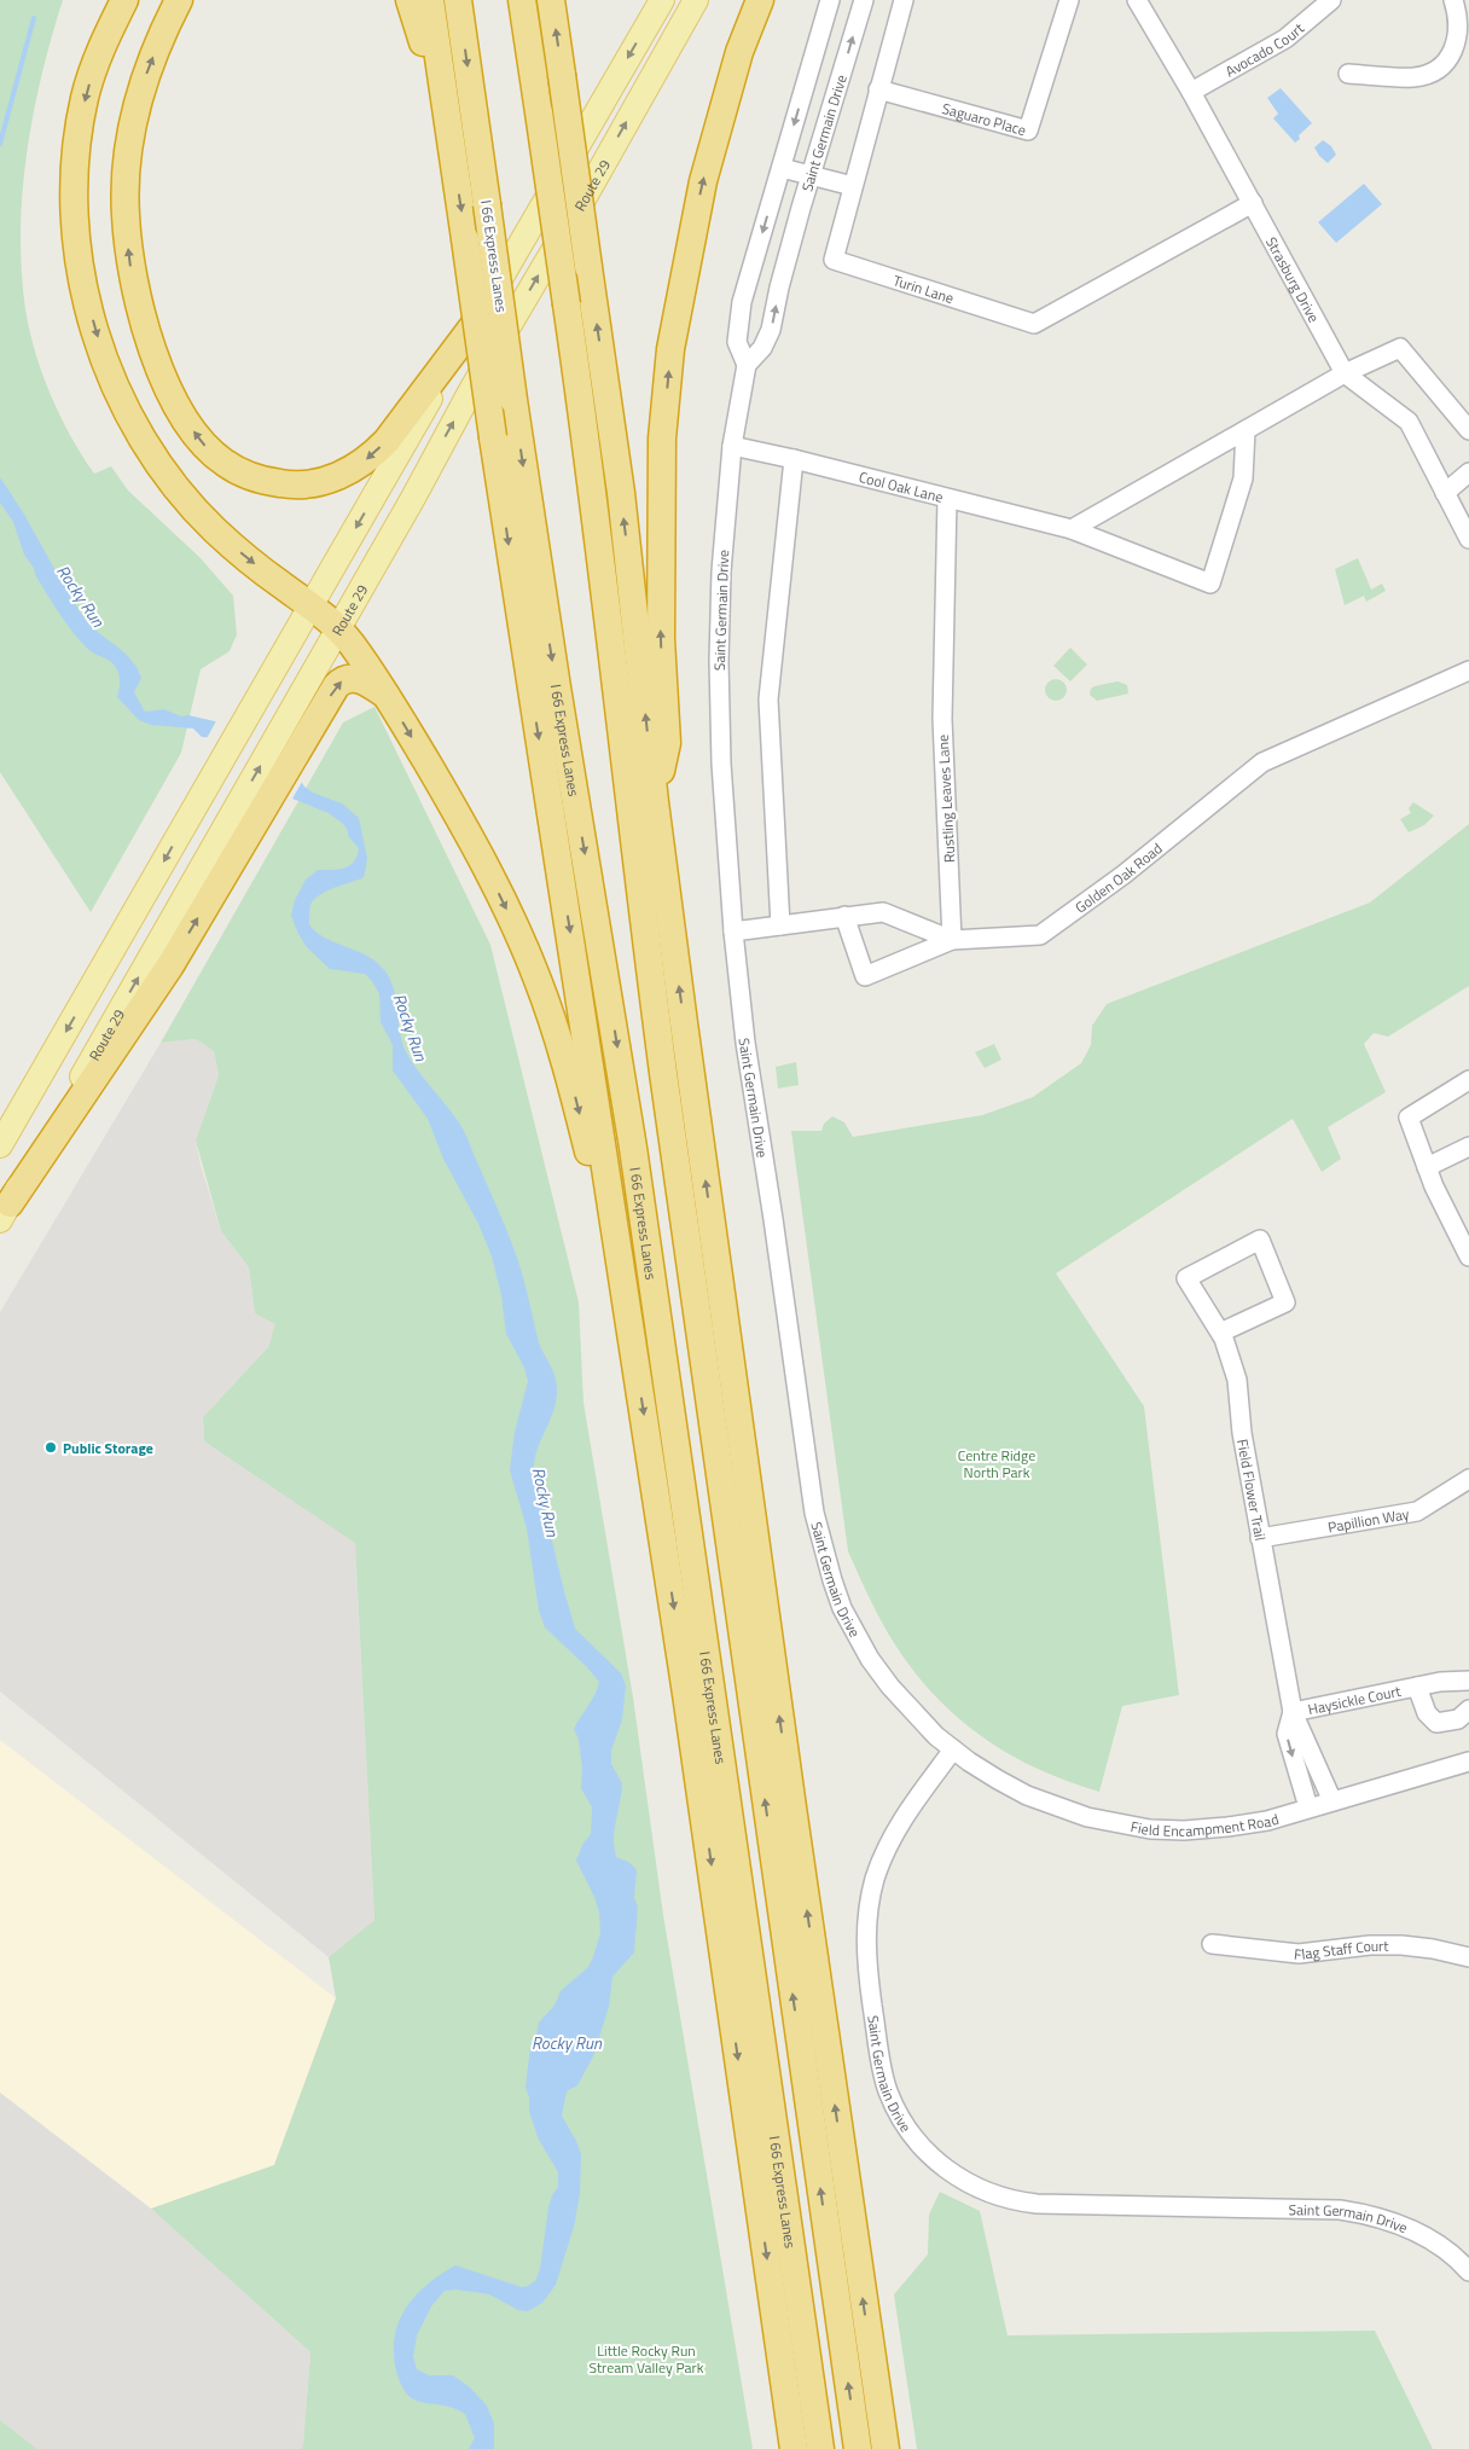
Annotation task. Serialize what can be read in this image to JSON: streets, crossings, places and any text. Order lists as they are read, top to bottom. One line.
{"streets":{"highway":["I 66 Express Lanes"],"main road":["Route 29"],"street":["Avocado Court","Saguaro Place","Saint Germain Drive","Strasburg Drive","Turin Lane","Cool Oak Lane","Rustling Leaves Lane","Golden Oak Road","Field Flower Trail","Papillion Way","Haysickle Court","Field Encampment Road","Flag Staff Court"]},"crossings":[["Avocado Court","Strasburg Drive"],["Saguaro Place","Turin Lane"],["Saint Germain Drive","Cool Oak Lane"],["Saint Germain Drive","Golden Oak Road"],["Saint Germain Drive","Field Encampment Road"],["Strasburg Drive","Turin Lane"],["Cool Oak Lane","Rustling Leaves Lane"],["Rustling Leaves Lane","Golden Oak Road"],["Field Flower Trail","Papillion Way"],["Field Flower Trail","Haysickle Court"],["Field Flower Trail","Field Encampment Road"]],"water":["Rocky Run"],"parks":["Centre Ridge North Park","Little Rocky Run Stream Valley Park"],"places":["Public Storage"]}
